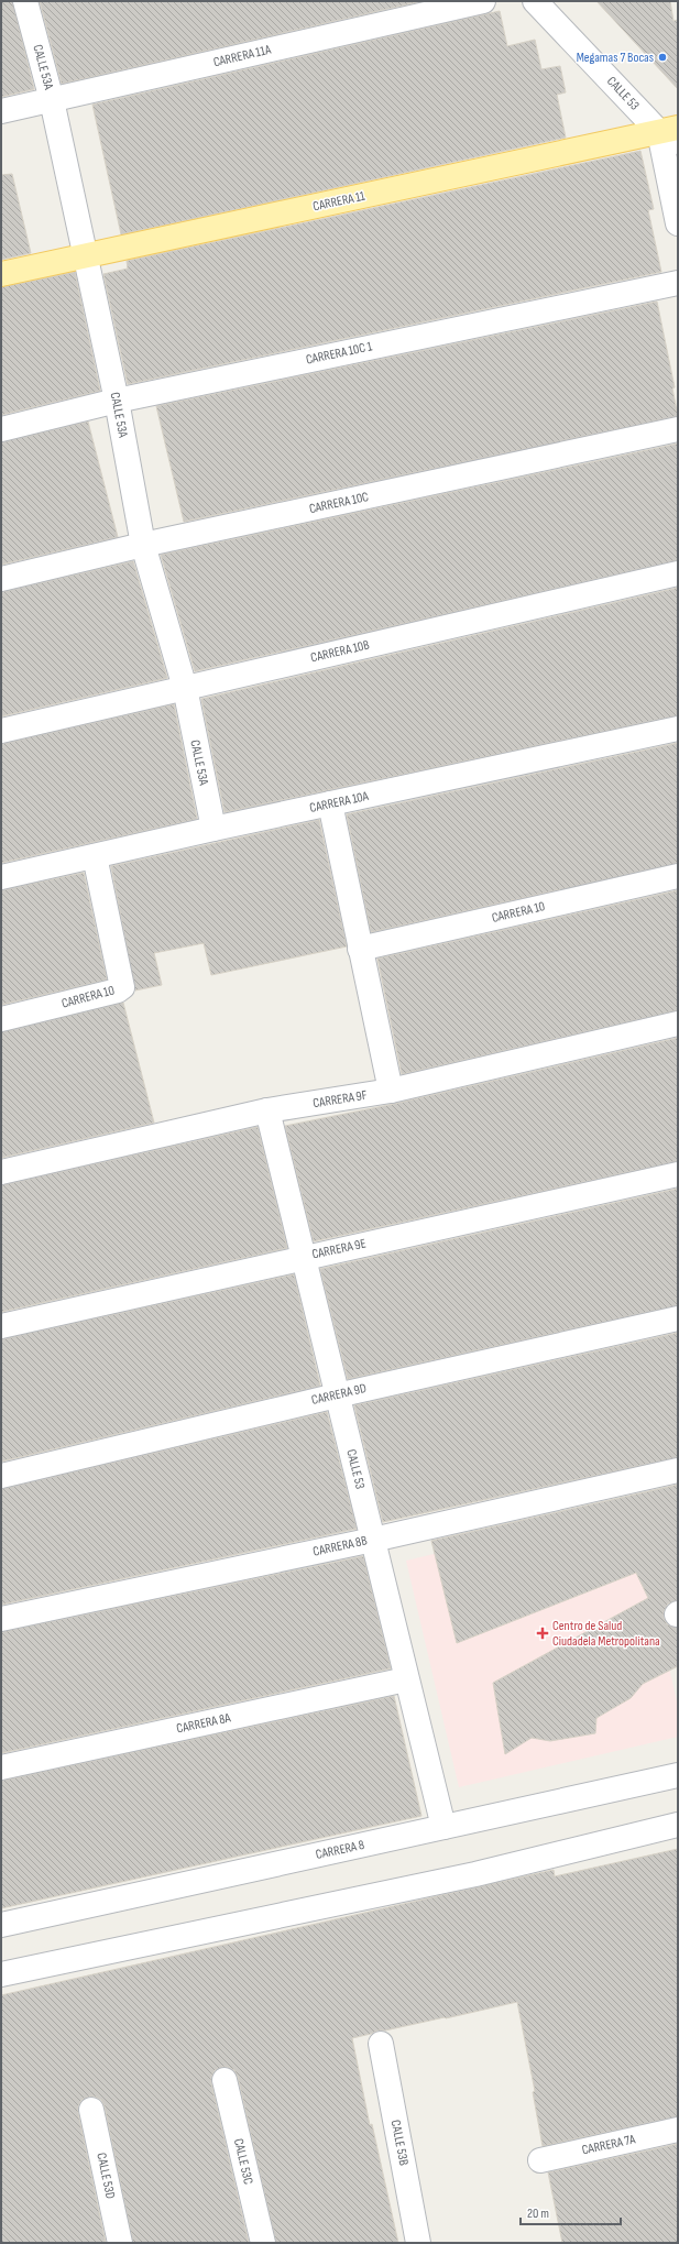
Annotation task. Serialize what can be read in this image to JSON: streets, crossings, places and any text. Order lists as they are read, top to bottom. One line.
{"streets":{"main road":["CARRERA 11"],"street":["CARRERA 11A","CALLE 53A","CALLE 53","CARRERA 10C 1","CARRERA 10C","CARRERA 10B","CARRERA 10A","CARRERA 10","CARRERA 9F","CARRERA 9E","CARRERA 9D","CARRERA 8B","CARRERA 8A","CARRERA 8","CALLE 53B","CARRERA 7A","CALLE 53C","CALLE 53D"]},"crossings":[["CARRERA 11A","CALLE 53A"],["CALLE 53A","CARRERA 11"],["CALLE 53A","CARRERA 10C 1"],["CALLE 53A","CARRERA 10C"],["CALLE 53A","CARRERA 10B"],["CALLE 53A","CARRERA 10A"],["CALLE 53","CARRERA 11"],["CALLE 53","CARRERA 9F"],["CALLE 53","CARRERA 9E"],["CALLE 53","CARRERA 9D"],["CALLE 53","CARRERA 8B"],["CALLE 53","CARRERA 8A"],["CALLE 53","CARRERA 8"],["CARRERA 10A","CARRERA 10"]],"places":{"other":["Megamas 7 Bocas"],"health":["Centro de Salud Ciudadela Metropolitana"]},"scale_bar":"20 m"}
